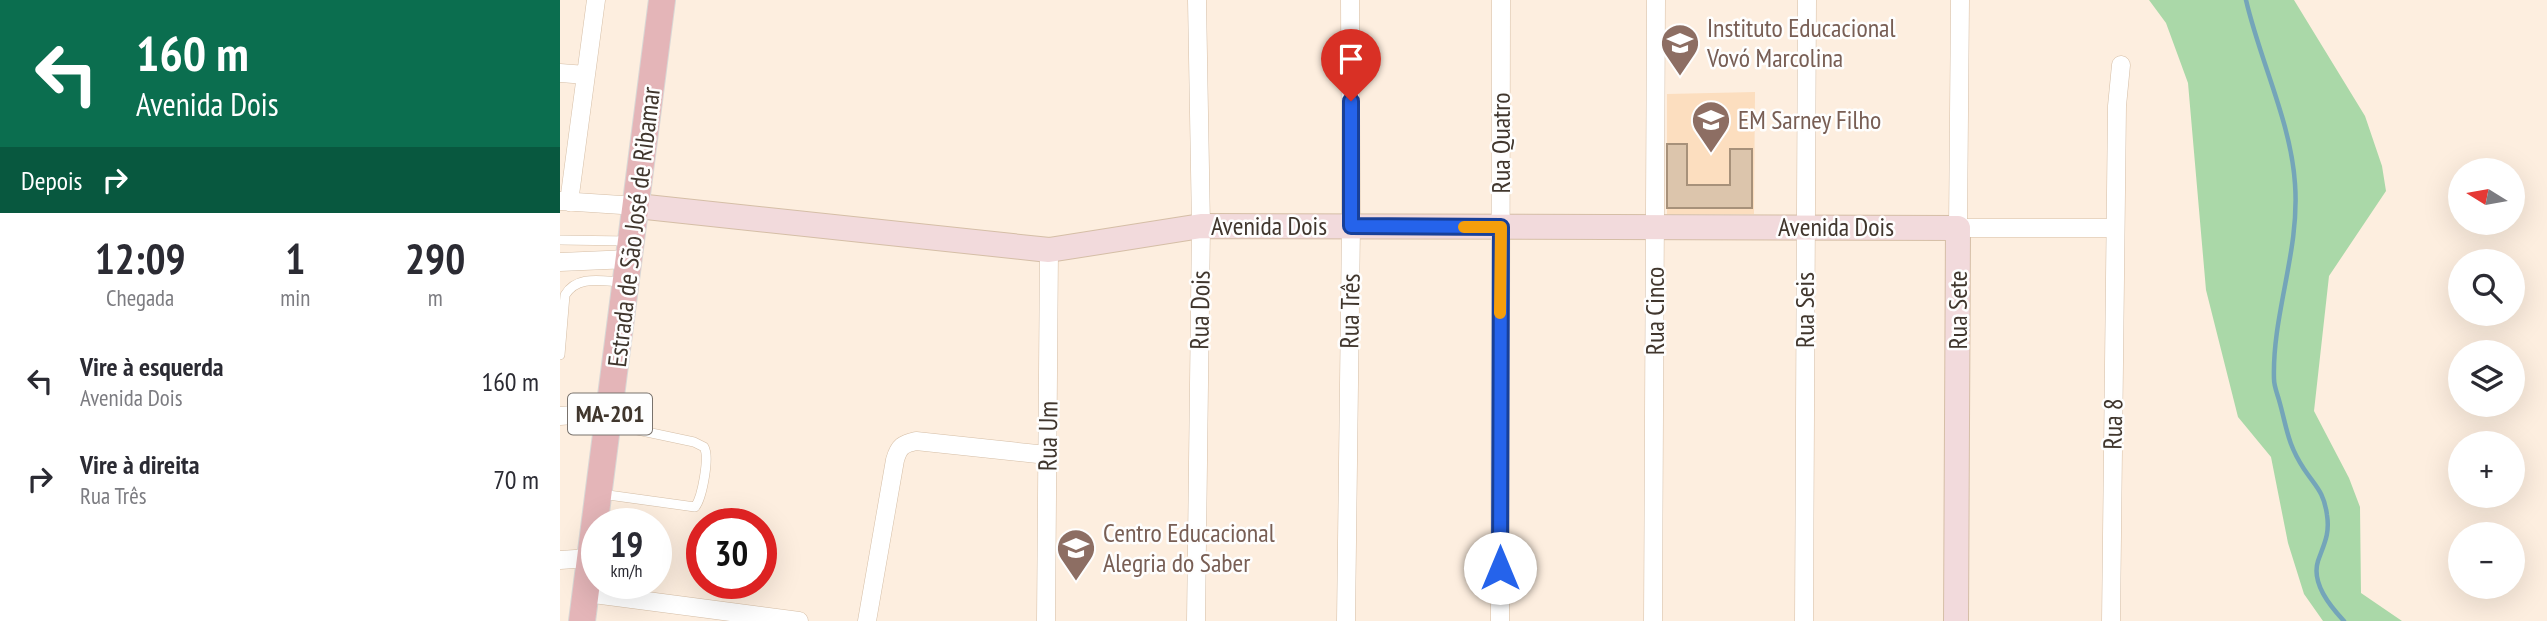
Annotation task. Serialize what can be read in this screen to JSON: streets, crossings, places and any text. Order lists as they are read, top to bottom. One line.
{"streets":{"main road":["Estrada de São José de Ribamar","MA-201"],"street":["Rua Quatro","Avenida Dois","Rua Dois","Rua Seis","Rua Sete","Rua Três","Rua Cinco","Rua 8","Rua Um"]},"crossings":[["Rua Quatro","Avenida Dois"],["Avenida Dois","Estrada de São José de Ribamar"],["Avenida Dois","Rua Dois"],["Avenida Dois","Rua Seis"],["Avenida Dois","Rua Sete"],["Avenida Dois","Rua Três"],["Avenida Dois","Rua Cinco"],["Avenida Dois","Rua 8"],["Avenida Dois","Rua Um"]],"places":{"school or university":["Instituto Educacional Vovó Marcolina","EM Sarney Filho","Centro Educacional Alegria do Saber"]},"north":"left","page":{"turn":["160 m","Avenida Dois"],"then":"Depois","map_buttons":["+","−"],"eta":["12:09","Chegada","1","min","290","m"],"list":[{"name":"Vire à esquerda","note":"Avenida Dois","value":"160 m"},{"name":"Vire à direita","note":"Rua Três","value":"70 m"}],"speed":"19 km/h","limit":"30"}}
